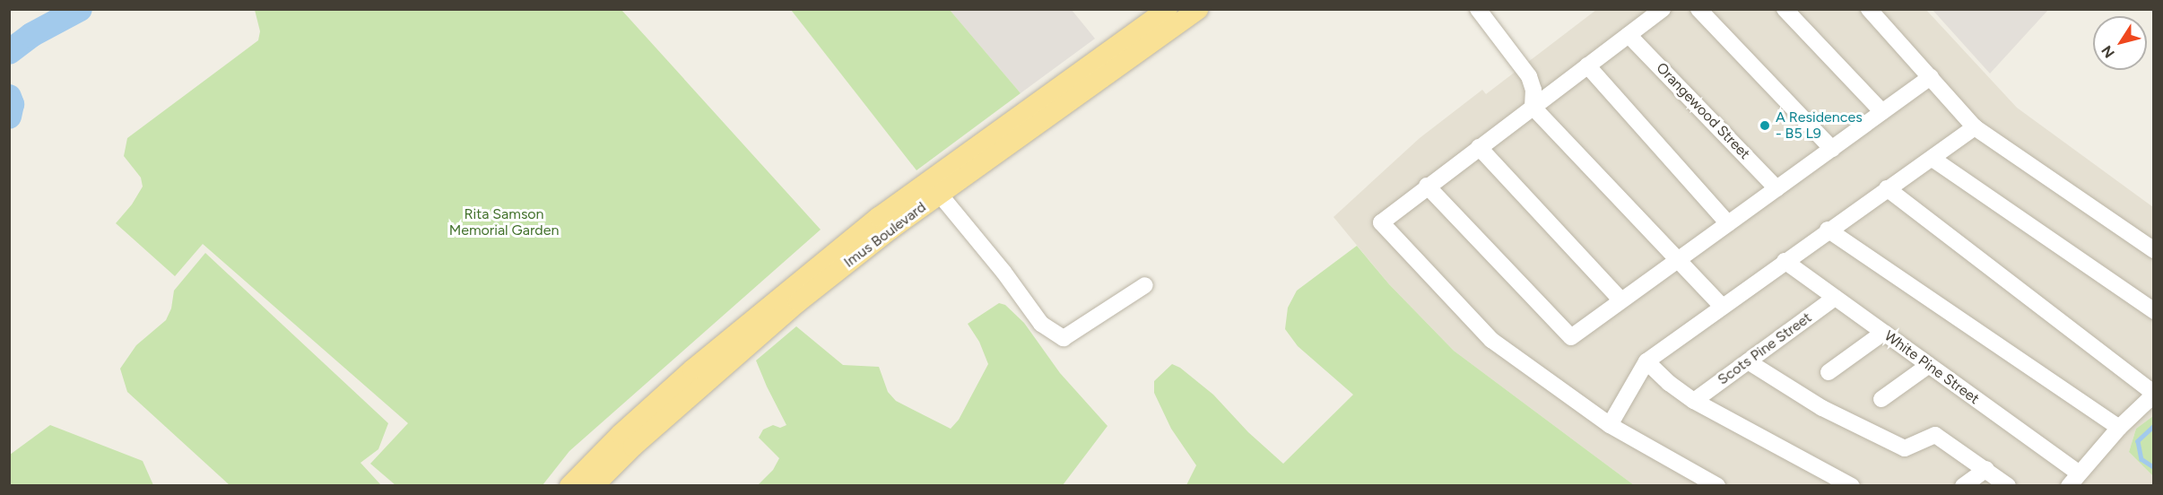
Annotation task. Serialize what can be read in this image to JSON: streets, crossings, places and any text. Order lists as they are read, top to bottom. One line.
{"streets":{"main road":["Imus Boulevard"],"street":["Orangewood Street","Scots Pine Street","White Pine Street"]},"crossings":[["Scots Pine Street","White Pine Street"]],"parks":["Rita Samson Memorial Garden"],"places":["A Residences - B5 L9"],"north":"bottom left"}
